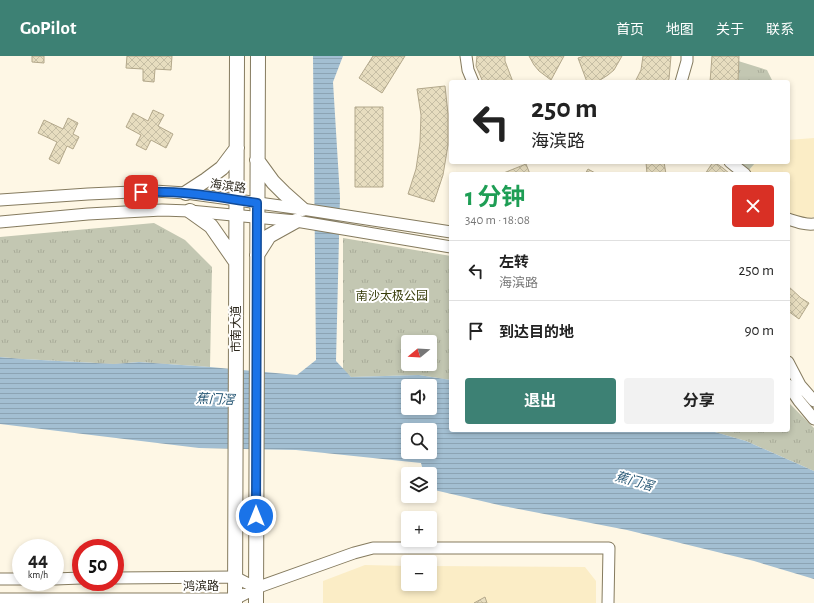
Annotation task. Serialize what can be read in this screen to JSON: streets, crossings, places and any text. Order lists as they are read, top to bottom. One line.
{"streets":{"main road":["市南大道"],"street":["海滨路","鸿滨路"]},"crossings":[["海滨路","市南大道"],["市南大道","鸿滨路"]],"water":["蕉门滘"],"parks":["南沙太极公园"],"north":"left","page":{"header":"GoPilot","nav":["首页","地图","关于","联系"],"turn":["250 m","海滨路"],"heading":["1 分钟","340 m · 18:08"],"list":[{"name":"左转","note":"海滨路","value":"250 m"},{"name":"到达目的地","value":"90 m"}],"map_buttons":["+","−"],"buttons":["退出","分享"],"speed":"44 km/h","limit":"50"}}
